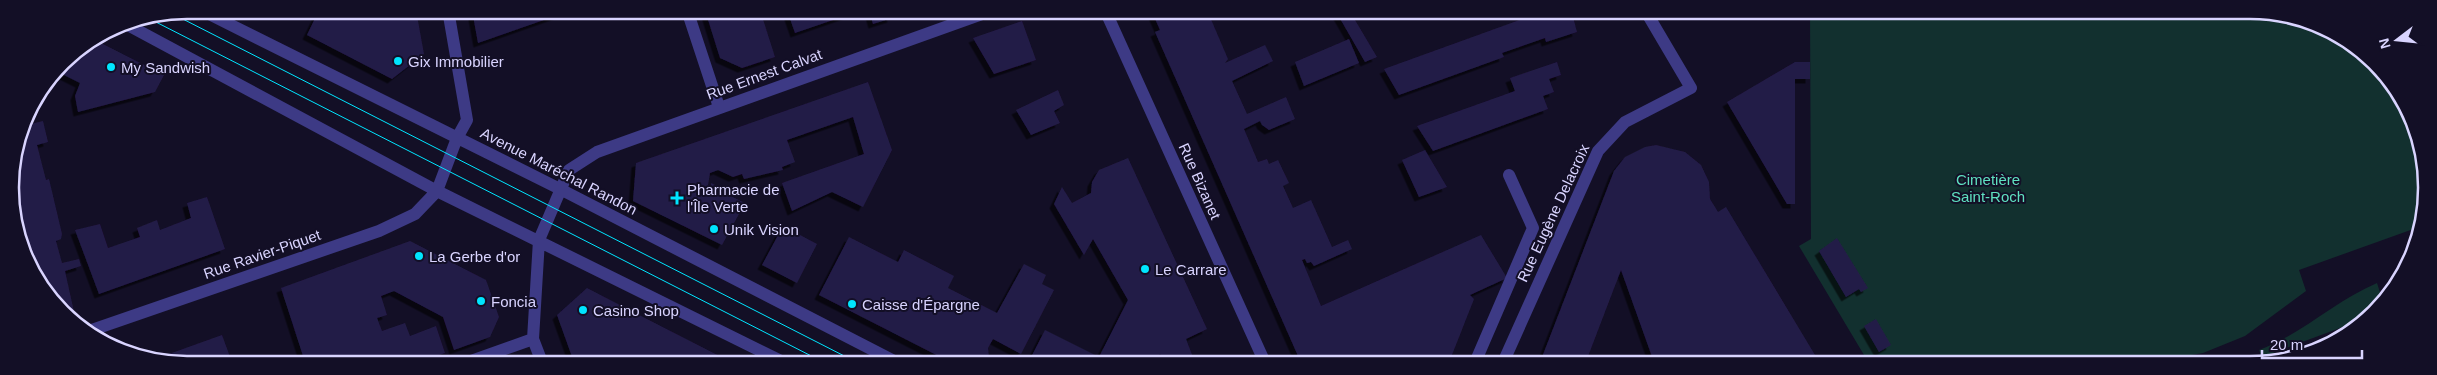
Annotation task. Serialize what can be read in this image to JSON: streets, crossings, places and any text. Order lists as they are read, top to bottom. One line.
{"streets":{"street":["Rue Ernest Calvat","Avenue Maréchal Randon","Rue Bizanet","Rue Eugène Delacroix","Rue Ravier-Piquet"]},"crossings":[["Rue Ernest Calvat","Avenue Maréchal Randon"]],"parks":["Cimetière Saint-Roch"],"places":{"other":["Gix Immobilier","My Sandwish","Unik Vision","La Gerbe d'or","Le Carrare","Foncia","Caisse d'Épargne","Casino Shop"],"health":["Pharmacie de l'Île Verte"]},"scale_bar":"20 m","north":"left"}
